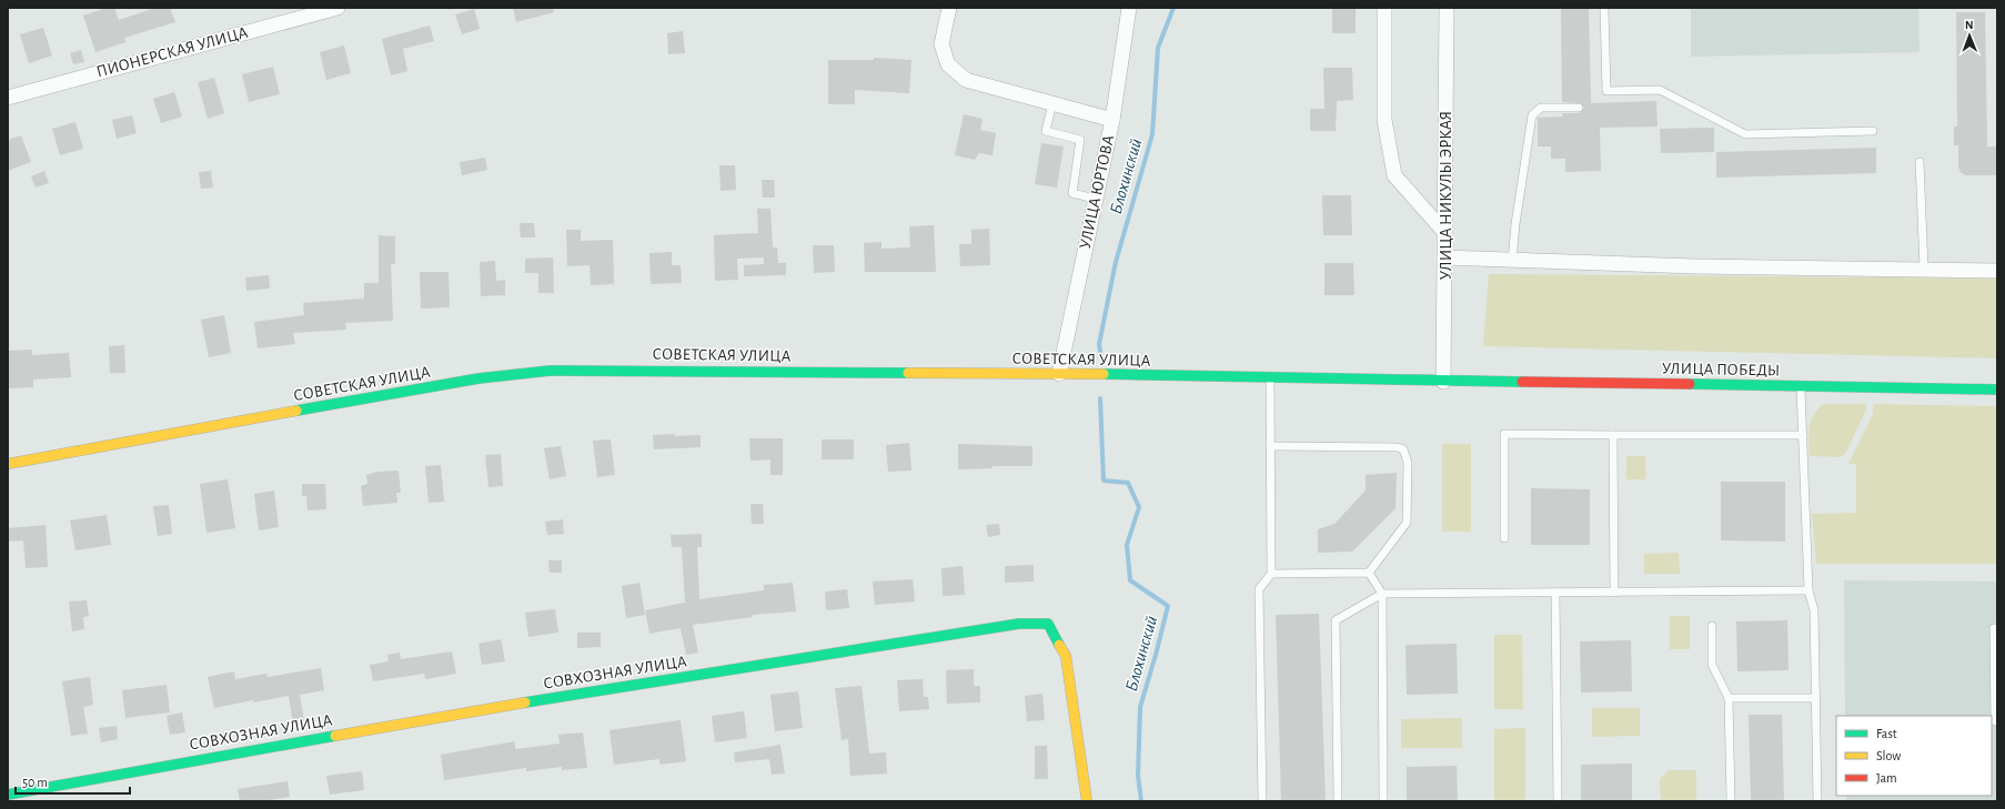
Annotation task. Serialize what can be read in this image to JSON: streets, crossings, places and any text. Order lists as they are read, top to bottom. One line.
{"streets":{"main road":["СОВЕТСКАЯ УЛИЦА","УЛИЦА ПОБЕДЫ","СОВХОЗНАЯ УЛИЦА"],"street":["ПИОНЕРСКАЯ УЛИЦА","УЛИЦА ЮРТОВА","УЛИЦА НИКУЛЫ ЭРКАЯ"]},"crossings":[["УЛИЦА ЮРТОВА","СОВЕТСКАЯ УЛИЦА"],["УЛИЦА НИКУЛЫ ЭРКАЯ","СОВЕТСКАЯ УЛИЦА"],["УЛИЦА НИКУЛЫ ЭРКАЯ","УЛИЦА ПОБЕДЫ"],["СОВЕТСКАЯ УЛИЦА","УЛИЦА ПОБЕДЫ"]],"water":["Блохинский"],"legend":["Fast","Slow","Jam"],"scale_bar":"50 m","north":"top"}
